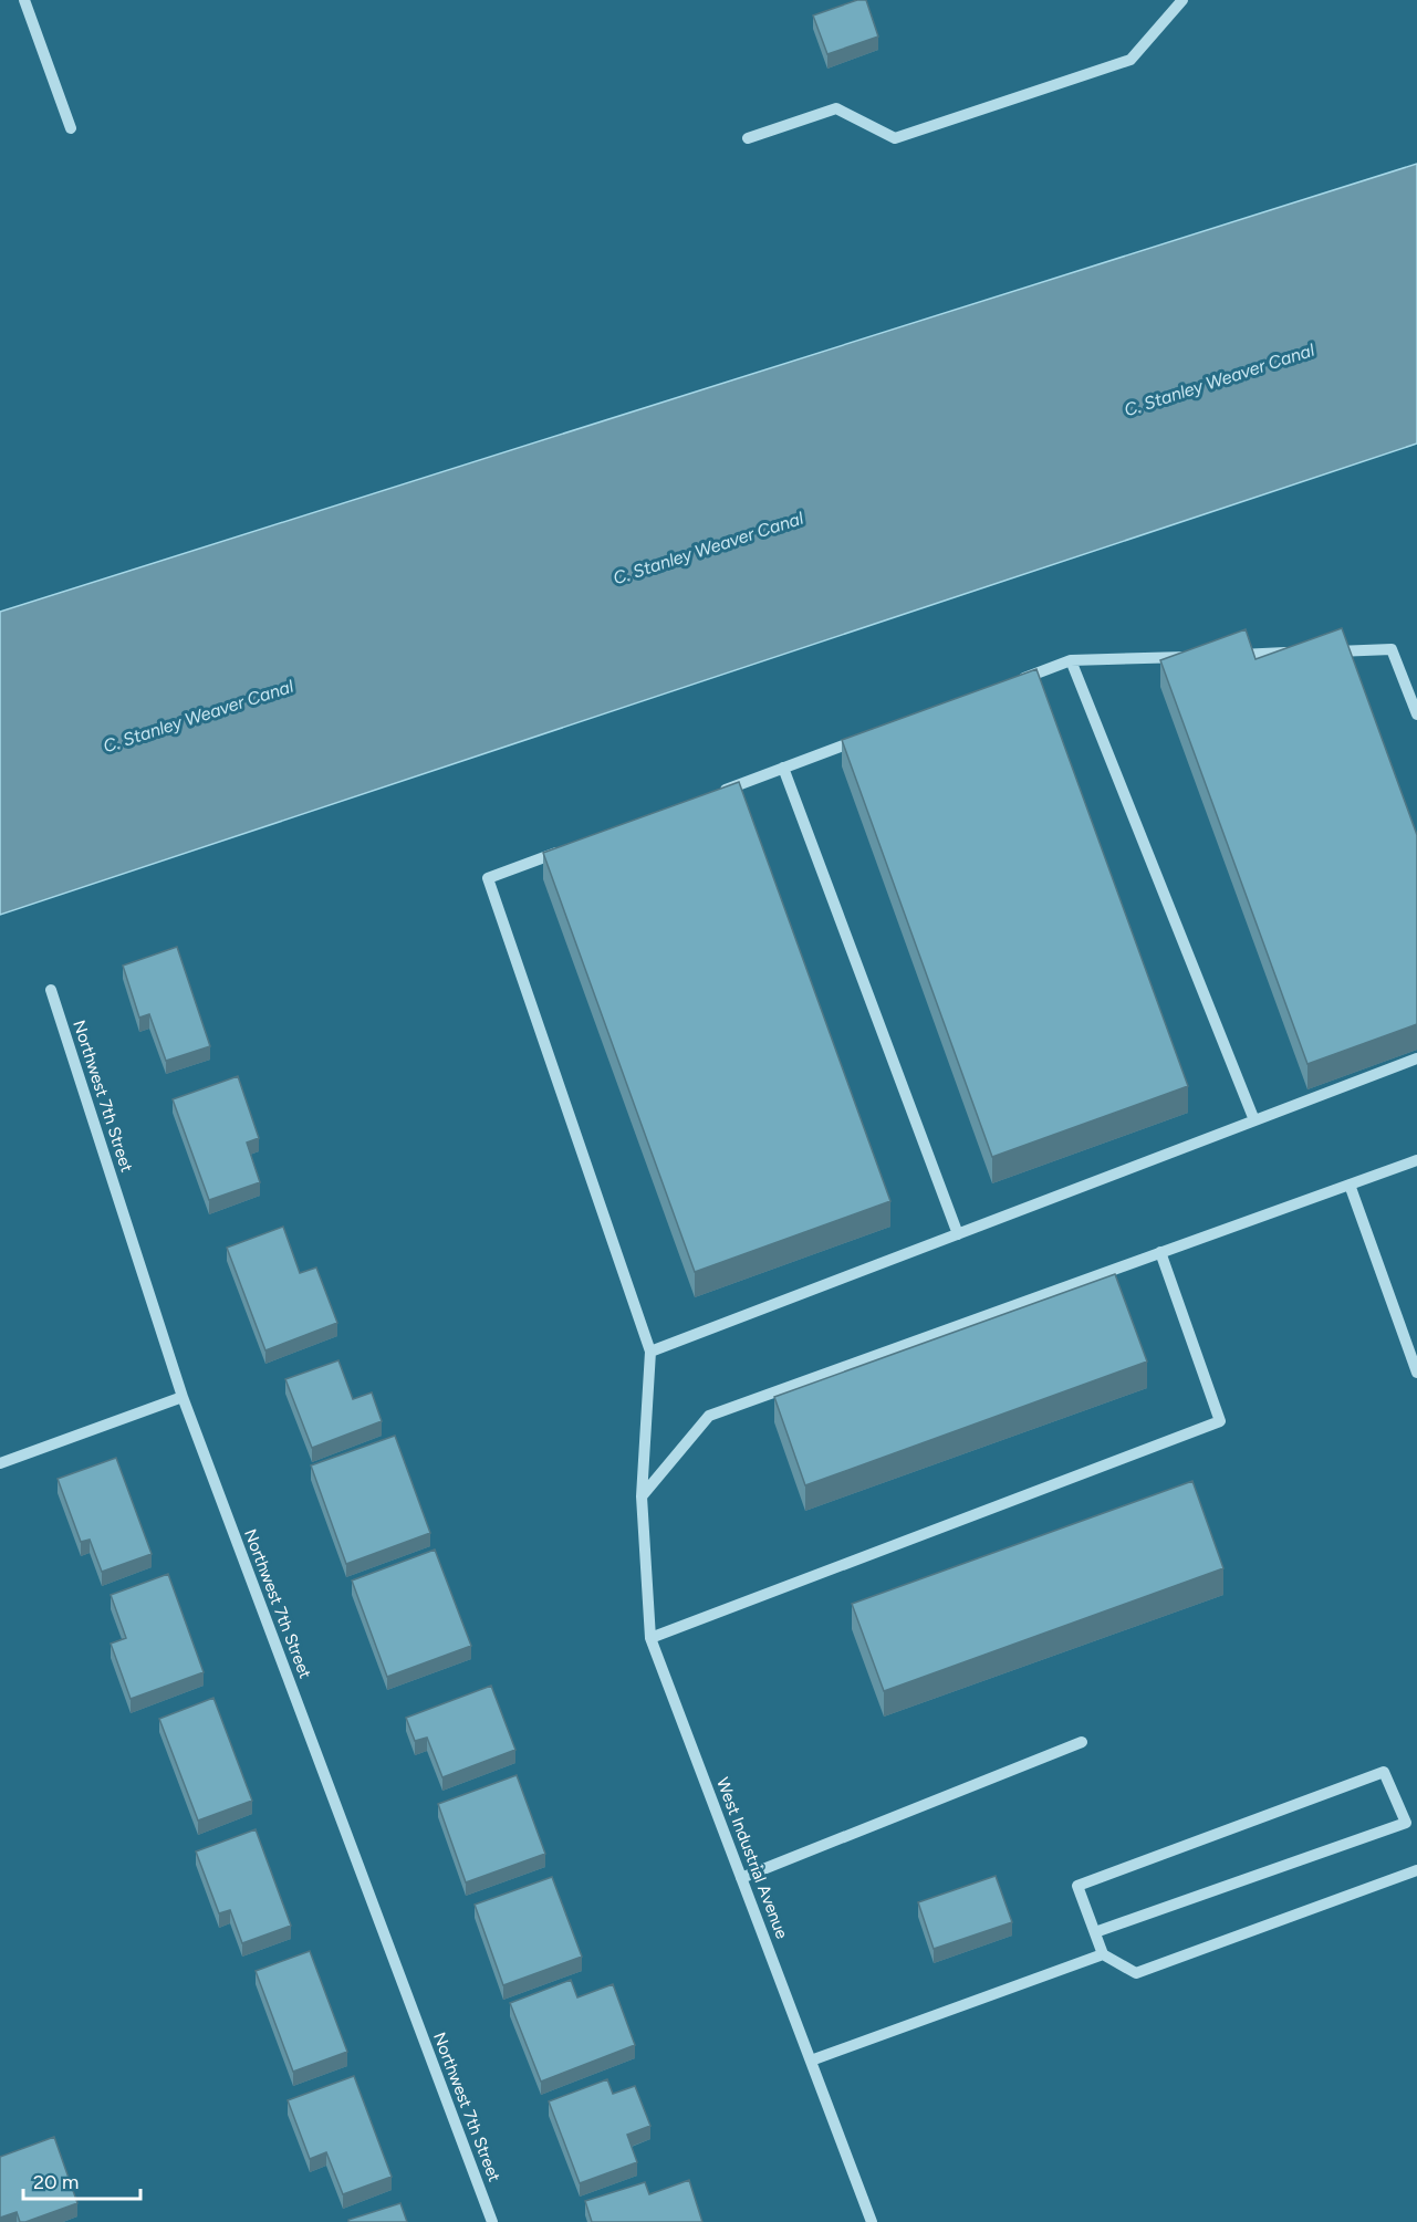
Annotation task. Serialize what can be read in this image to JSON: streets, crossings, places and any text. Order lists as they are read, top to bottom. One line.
{"streets":{"street":["Northwest 7th Street","West Industrial Avenue"]},"water":["C. Stanley Weaver Canal"],"scale_bar":"20 m"}
